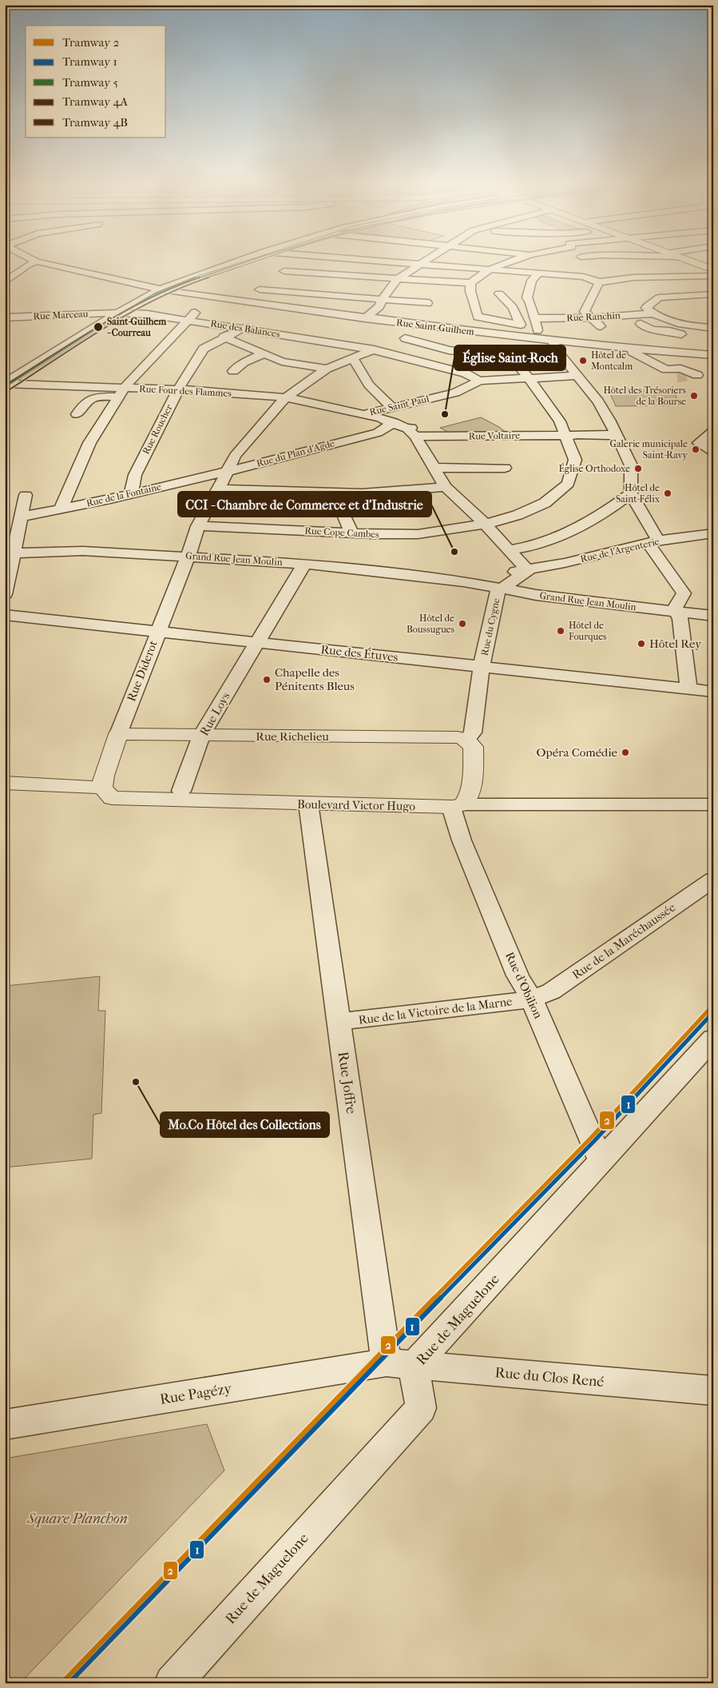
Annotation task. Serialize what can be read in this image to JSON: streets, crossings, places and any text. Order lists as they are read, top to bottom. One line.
{"streets":{"street":["Rue Marceau","Rue Ranchin","Rue Saint-Guilhem","Rue des Balances","Rue Four des Flammes","Rue Saint-Paul","Rue Roucher","Rue Voltaire","Rue du Plan d'Agde","Rue de la Fontaine","Rue Cope Cambes","Rue de l'Argenterie","Grand Rue Jean Moulin","Rue du Cygne","Rue des Étuves","Rue Diderot","Rue Loys","Rue Richelieu","Boulevard Victor Hugo","Rue de la Maréchaussée","Rue d'Obilion","Rue de la Victoire de la Marne","Rue Joffre","Rue de Maguelone","Rue du Clos René","Rue Pagézy"]},"crossings":[["Rue Marceau","Rue des Balances"],["Rue Saint-Guilhem","Rue Roucher"],["Rue Saint-Guilhem","Rue Diderot"],["Rue des Balances","Rue Saint-Paul"],["Rue des Balances","Rue Roucher"],["Rue des Balances","Rue Diderot"],["Rue Four des Flammes","Rue Saint-Paul"],["Rue Four des Flammes","Rue Roucher"],["Rue Four des Flammes","Rue Voltaire"],["Rue Four des Flammes","Rue du Plan d'Agde"],["Rue Four des Flammes","Rue Diderot"],["Rue Roucher","Rue de la Fontaine"],["Rue Voltaire","Rue Cope Cambes"],["Rue du Plan d'Agde","Rue de la Fontaine"],["Rue du Plan d'Agde","Rue Diderot"],["Rue de la Fontaine","Rue Diderot"],["Rue Cope Cambes","Rue Diderot"],["Rue de l'Argenterie","Grand Rue Jean Moulin"],["Grand Rue Jean Moulin","Rue du Cygne"],["Grand Rue Jean Moulin","Rue Diderot"],["Grand Rue Jean Moulin","Rue Loys"],["Rue du Cygne","Rue des Étuves"],["Rue du Cygne","Rue Richelieu"],["Rue des Étuves","Rue Diderot"],["Rue des Étuves","Rue Loys"],["Rue Diderot","Rue Richelieu"],["Rue Diderot","Boulevard Victor Hugo"],["Rue Loys","Rue Richelieu"],["Boulevard Victor Hugo","Rue d'Obilion"],["Boulevard Victor Hugo","Rue Joffre"],["Rue de la Maréchaussée","Rue d'Obilion"],["Rue de la Maréchaussée","Rue de la Victoire de la Marne"],["Rue d'Obilion","Rue de la Victoire de la Marne"],["Rue d'Obilion","Rue de Maguelone"],["Rue de la Victoire de la Marne","Rue Joffre"],["Rue Joffre","Rue de Maguelone"],["Rue Joffre","Rue du Clos René"],["Rue Joffre","Rue Pagézy"],["Rue de Maguelone","Rue du Clos René"],["Rue de Maguelone","Rue Pagézy"],["Rue du Clos René","Rue Pagézy"]],"parks":["Square Planchon"],"places":["Saint-Guilhem - Courreau","Hôtel de Montcalm","Hôtel des Trésoriers de la Bourse","Église Saint-Roch","Galerie municipale Saint-Ravy","Église Orthodoxe","Hôtel de Saint-Félix","CCI - Chambre de Commerce et d'Industrie","Hôtel de Boussugues","Hôtel de Fourques","Hôtel Rey","Chapelle des Pénitents Bleus","Opéra Comédie","Mo.Co Hôtel des Collections"],"lines":["tram line 5","tram line 4A","tram line 4B","tram line 2","tram line 1"],"legend":["Tramway 2","Tramway 1","Tramway 5","Tramway 4A","Tramway 4B"]}
